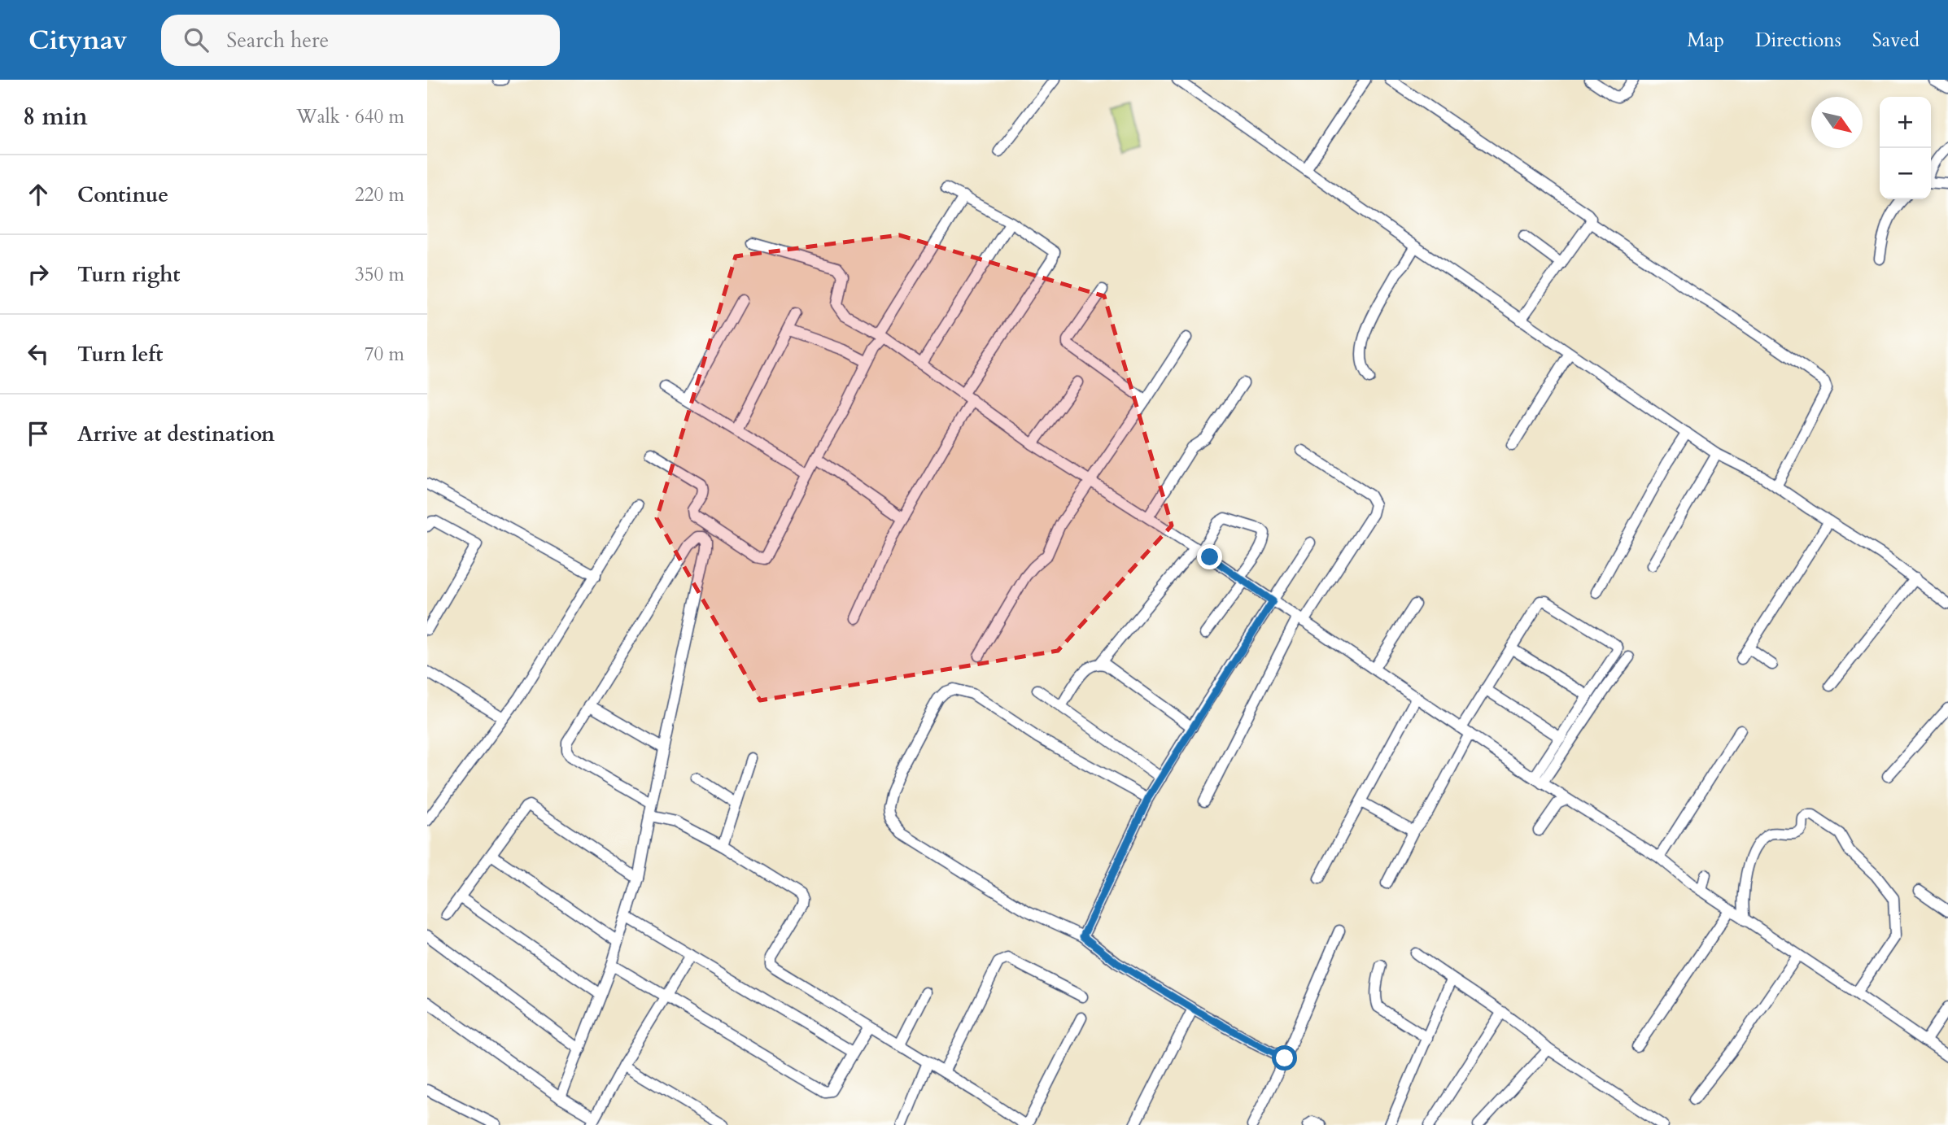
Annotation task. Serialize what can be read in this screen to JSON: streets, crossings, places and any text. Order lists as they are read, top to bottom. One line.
{"north":"bottom right","page":{"header":"Citynav","search":"Search here","nav":["Map","Directions","Saved"],"heading":["8 min","Walk · 640 m"],"map_buttons":["+","−"],"list":[["Continue","220 m"],["Turn right","350 m"],["Turn left","70 m"],"Arrive at destination"]}}
